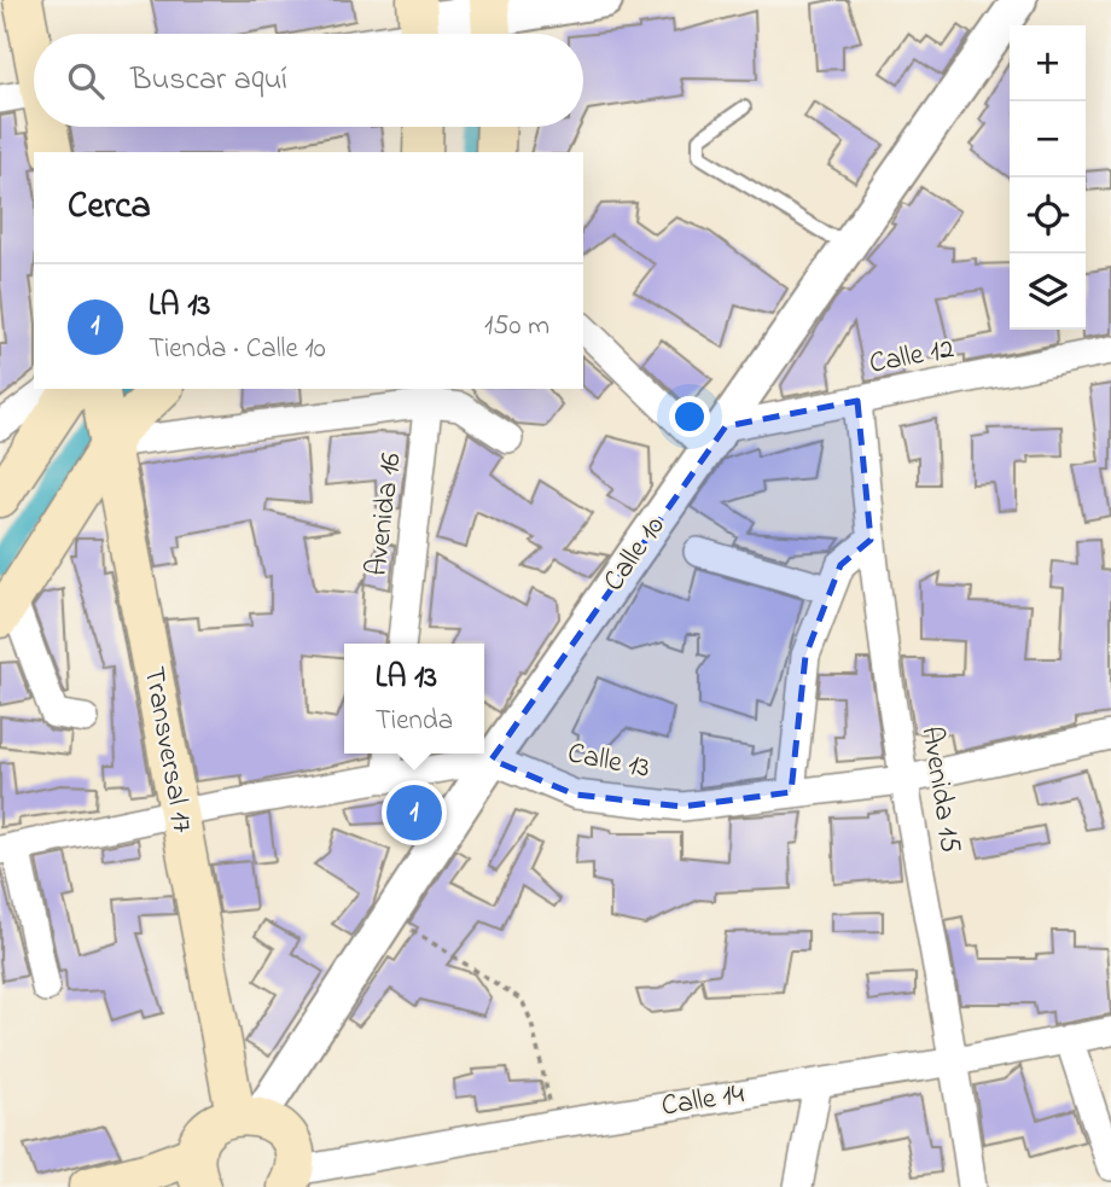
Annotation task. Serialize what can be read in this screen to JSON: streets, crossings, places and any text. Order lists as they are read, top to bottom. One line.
{"streets":{"main road":["Transversal 17"],"street":["Calle 12","Avenida 16","Calle 10","Calle 13","Avenida 15","Calle 14"]},"crossings":[["Calle 12","Calle 10"],["Calle 12","Avenida 15"],["Calle 10","Transversal 17"],["Calle 10","Calle 13"],["Calle 13","Avenida 15"],["Avenida 15","Calle 14"]],"page":{"map_buttons":["+","−"],"search":"Buscar aquí","heading":"Cerca","list":[{"mark":"1","name":"LA 13","note":"Tienda · Calle 10","value":"150 m"}],"popup":["LA 13","Tienda"],"pins":"1"}}
